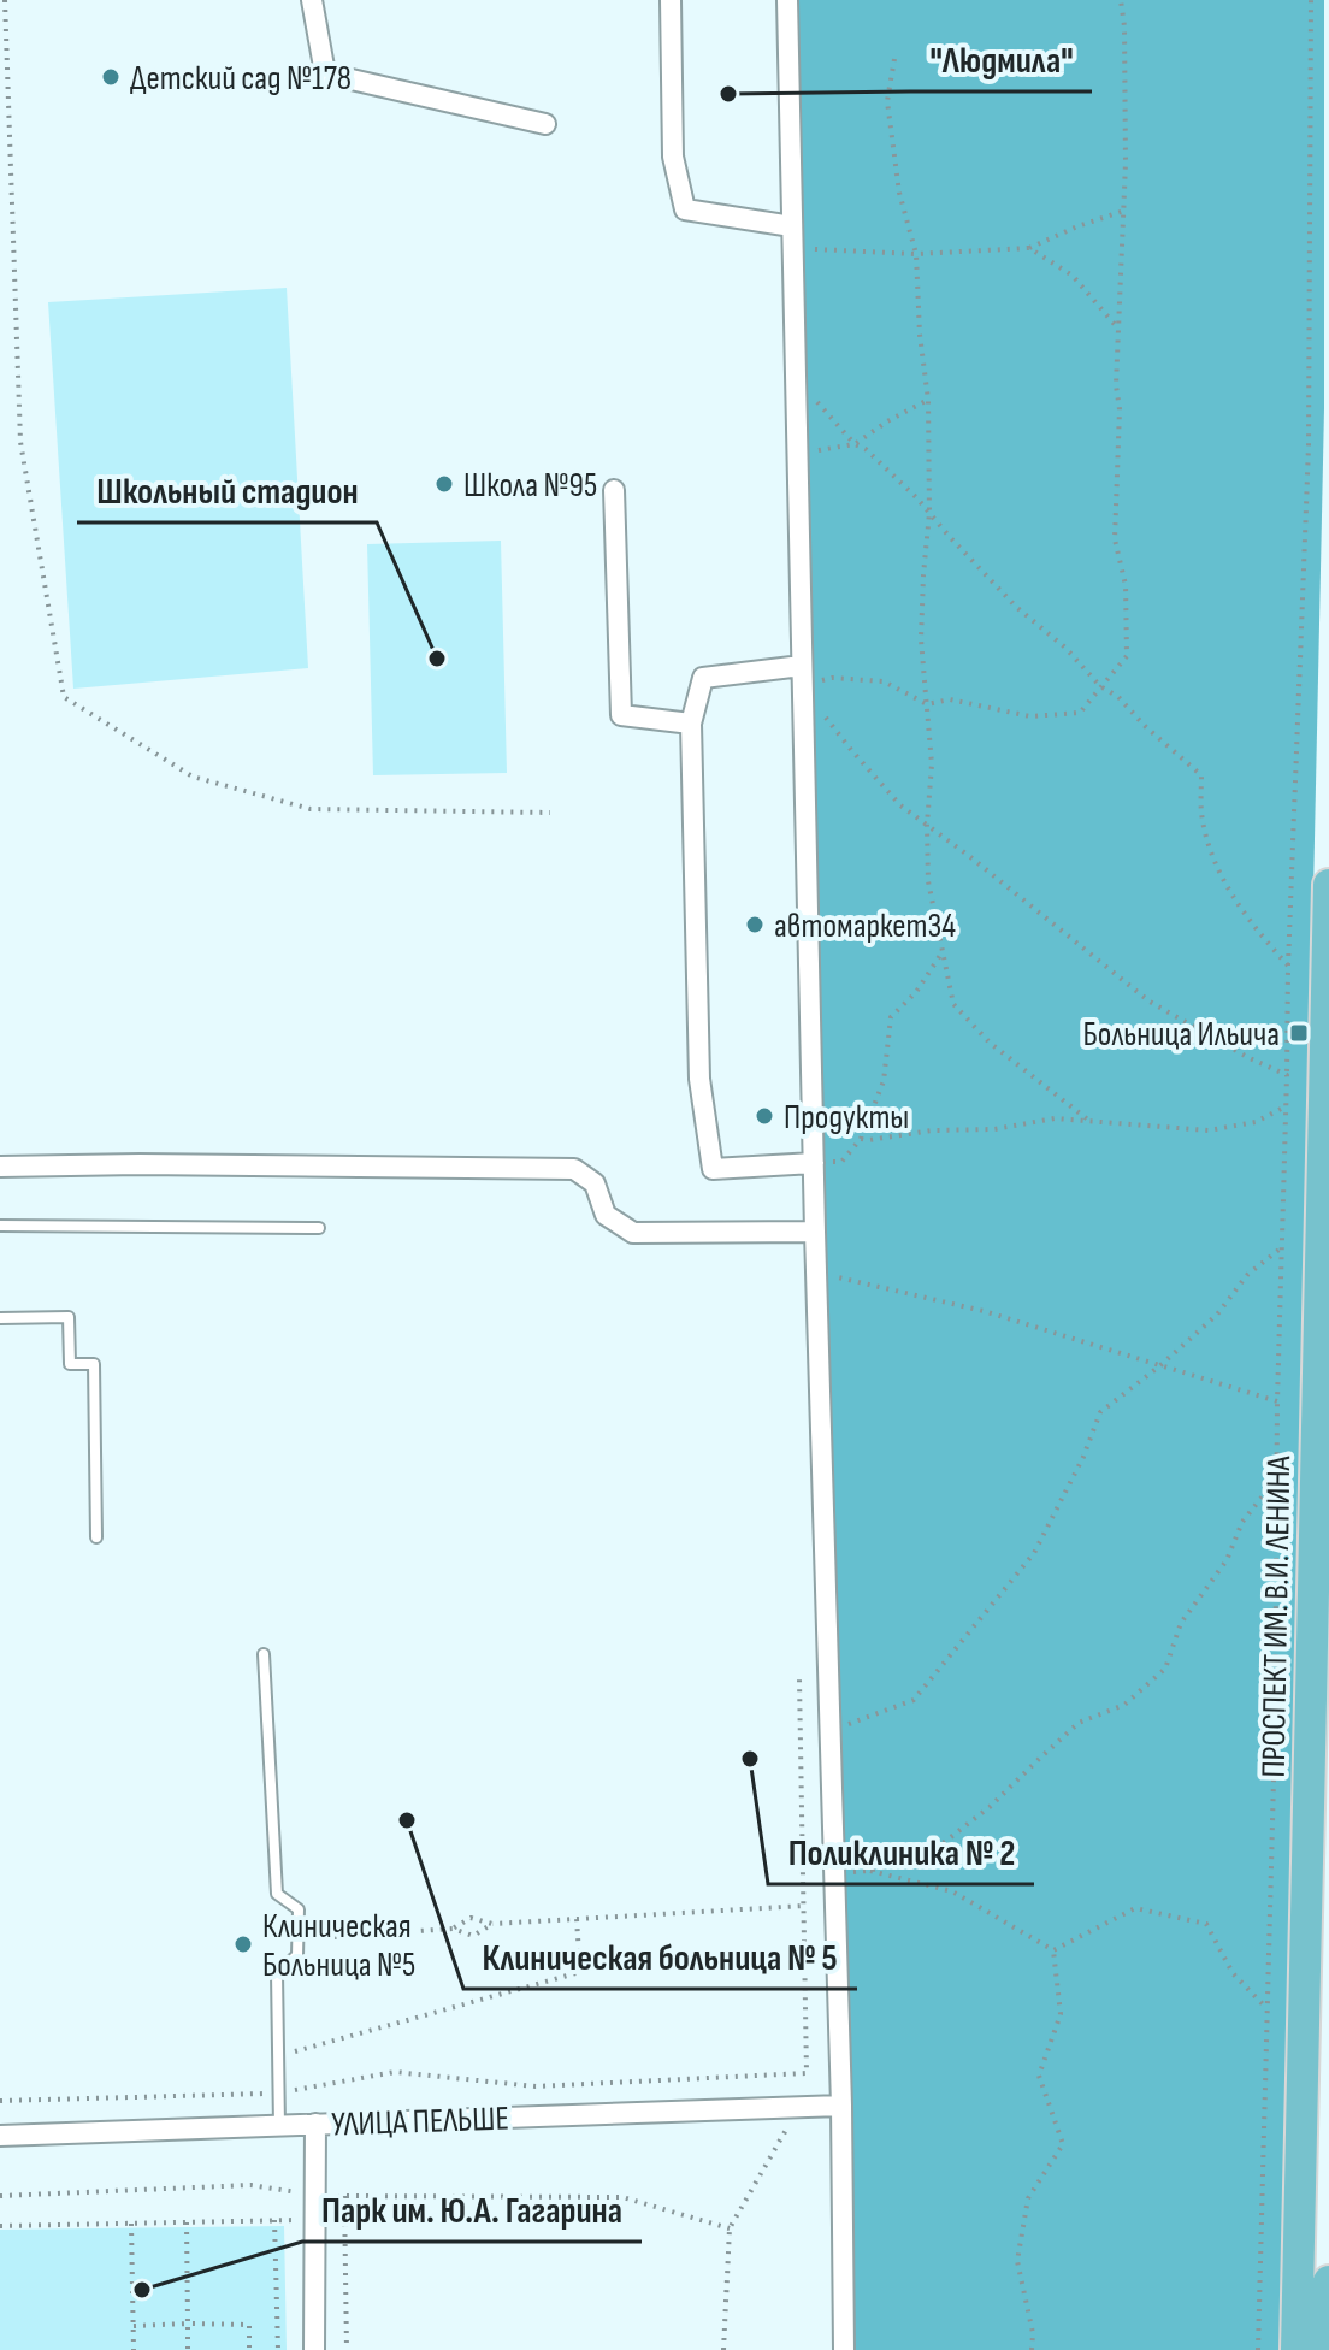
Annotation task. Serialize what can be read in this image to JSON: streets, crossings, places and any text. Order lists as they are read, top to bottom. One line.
{"streets":{"main road":["ПРОСПЕКТ ИМ. В.И. ЛЕНИНА"],"street":["УЛИЦА ПЕЛЬШЕ"]},"places":{"other":["Детский сад №178","\"Людмила\"","Школа №95","Школьный стадион","автомаркет34","Продукты","Поликлиника № 2","Клиническая больница № 5","Клиническая Больница №5","Парк им. Ю.А. Гагарина"],"transit":["Больница Ильича"]}}
